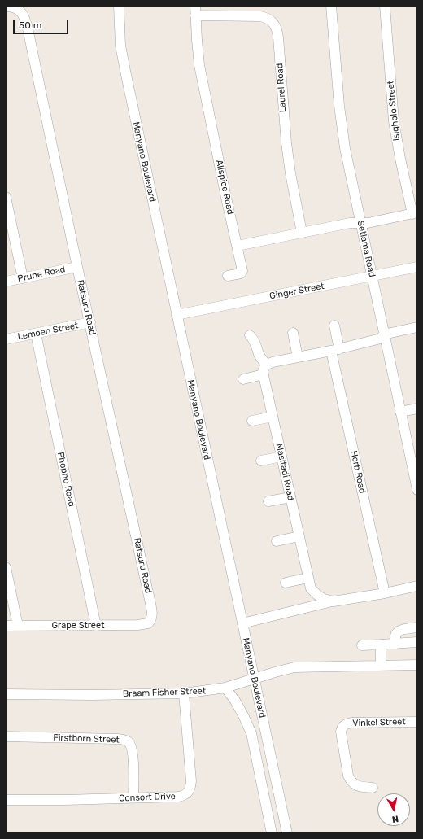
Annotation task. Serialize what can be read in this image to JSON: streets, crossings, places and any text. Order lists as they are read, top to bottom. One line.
{"streets":{"street":["Laurel Road","Isiqholo Street","Manyano Boulevard","Allspice Road","Setlama Road","Prune Road","Ginger Street","Ratsuru Road","Lemoen Street","Masitadi Road","Herb Road","Phopho Road","Grape Street","Braam Fisher Street","Vinkel Street","Firstborn Street","Consort Drive"]},"crossings":[["Laurel Road","Allspice Road"],["Manyano Boulevard","Ginger Street"],["Manyano Boulevard","Braam Fisher Street"],["Setlama Road","Ginger Street"],["Prune Road","Ratsuru Road"],["Ratsuru Road","Lemoen Street"],["Ratsuru Road","Grape Street"],["Lemoen Street","Phopho Road"],["Masitadi Road","Herb Road"],["Phopho Road","Grape Street"],["Braam Fisher Street","Consort Drive"],["Firstborn Street","Consort Drive"]],"scale_bar":"50 m","north":"bottom"}
